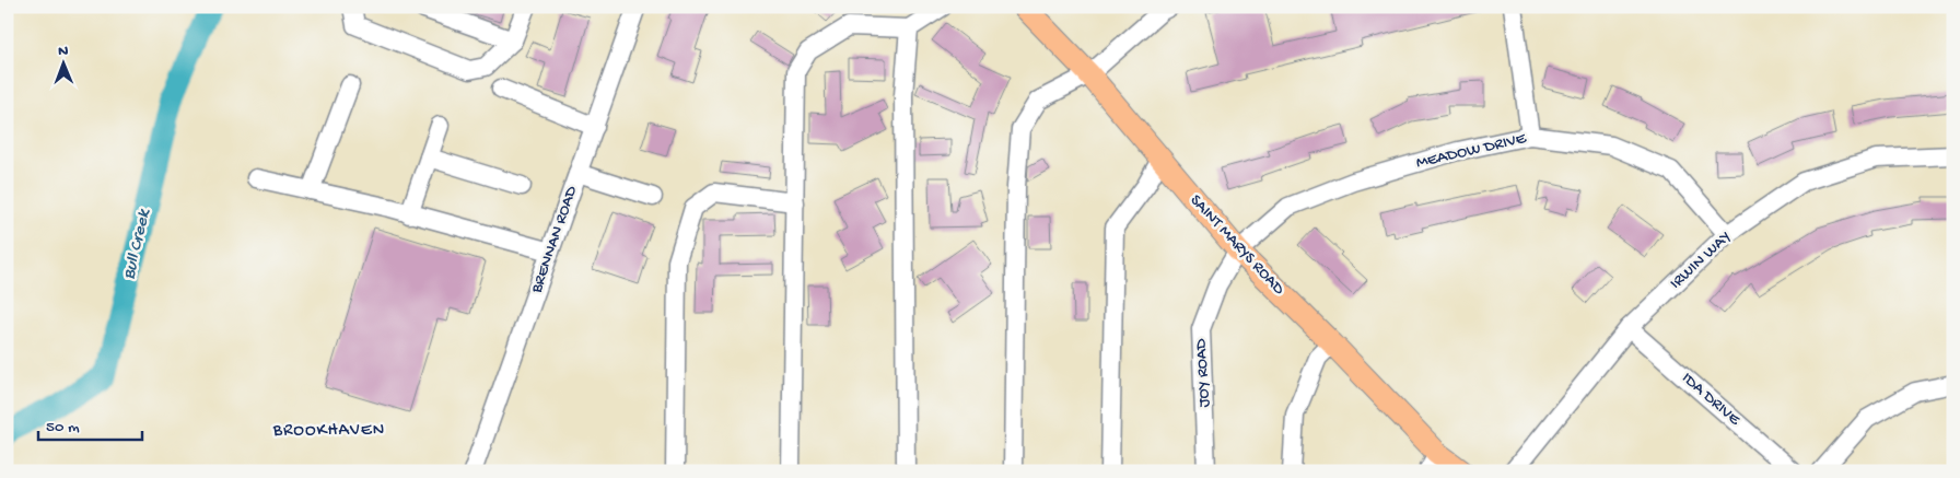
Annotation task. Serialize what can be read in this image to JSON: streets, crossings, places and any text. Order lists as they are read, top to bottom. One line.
{"streets":{"main road":["SAINT MARYS ROAD"],"street":["MEADOW DRIVE","BRENNAN ROAD","IRWIN WAY","JOY ROAD","IDA DRIVE"]},"crossings":[["MEADOW DRIVE","SAINT MARYS ROAD"],["MEADOW DRIVE","IRWIN WAY"],["MEADOW DRIVE","JOY ROAD"],["SAINT MARYS ROAD","JOY ROAD"],["IRWIN WAY","IDA DRIVE"]],"districts":["BROOKHAVEN"],"water":["Bull Creek"],"scale_bar":"50 m","north":"top"}
